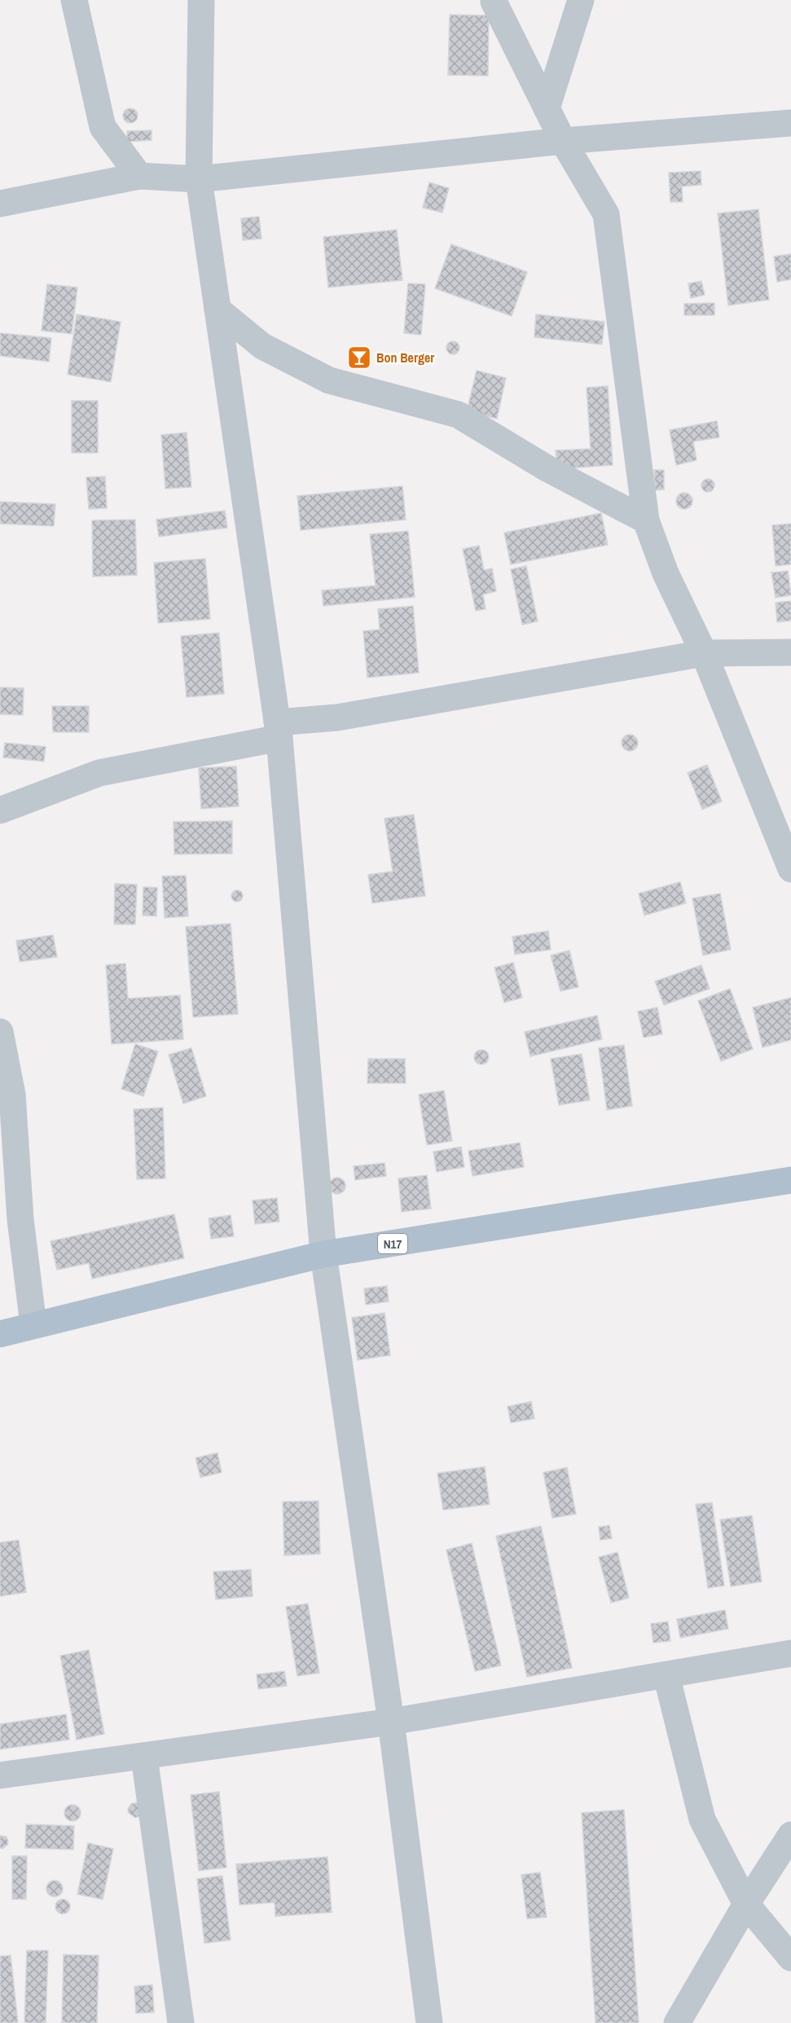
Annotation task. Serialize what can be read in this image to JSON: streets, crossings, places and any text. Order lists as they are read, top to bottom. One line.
{"streets":{"main road":["N17"]},"places":{"bar":["Bon Berger"]}}
